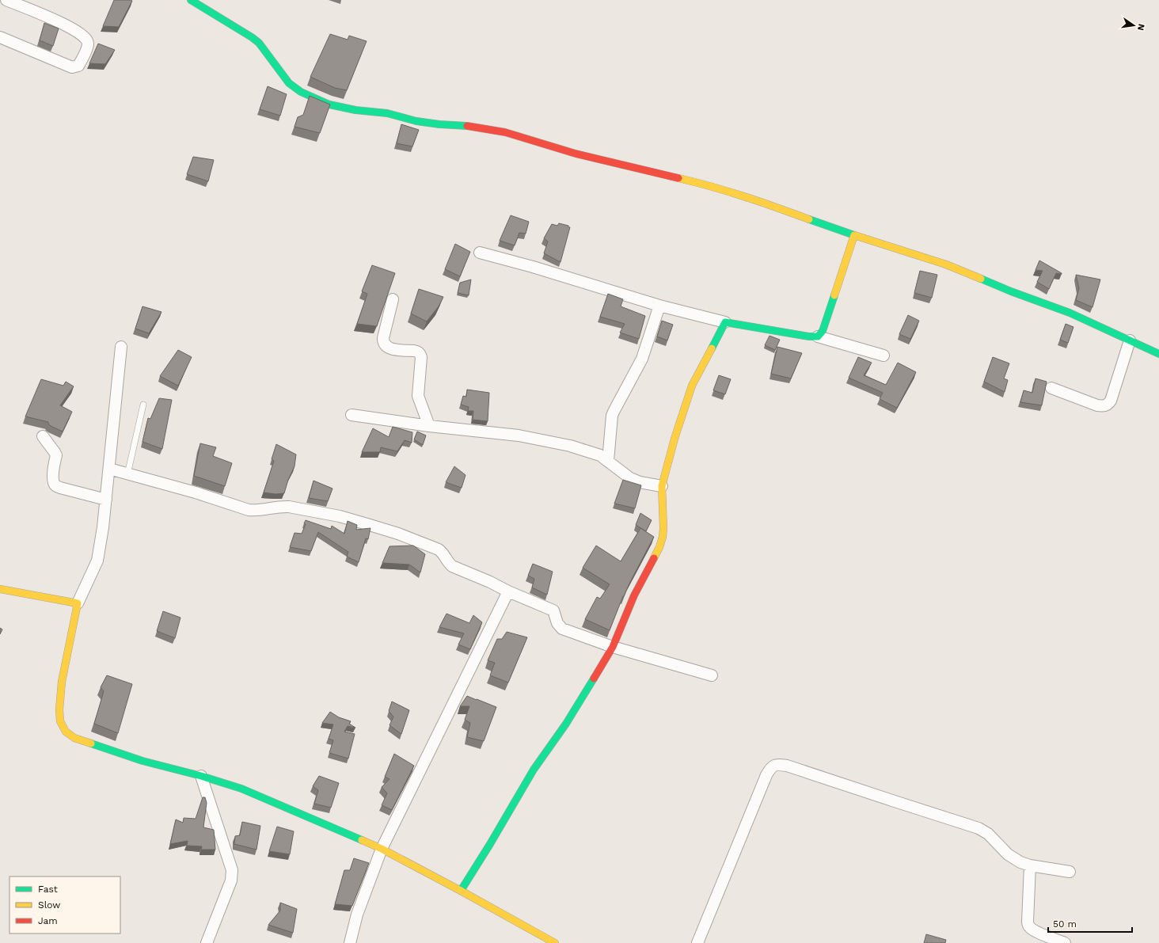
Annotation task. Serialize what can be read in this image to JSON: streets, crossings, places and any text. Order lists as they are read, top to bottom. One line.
{"legend":["Fast","Slow","Jam"],"scale_bar":"50 m","north":"right"}
